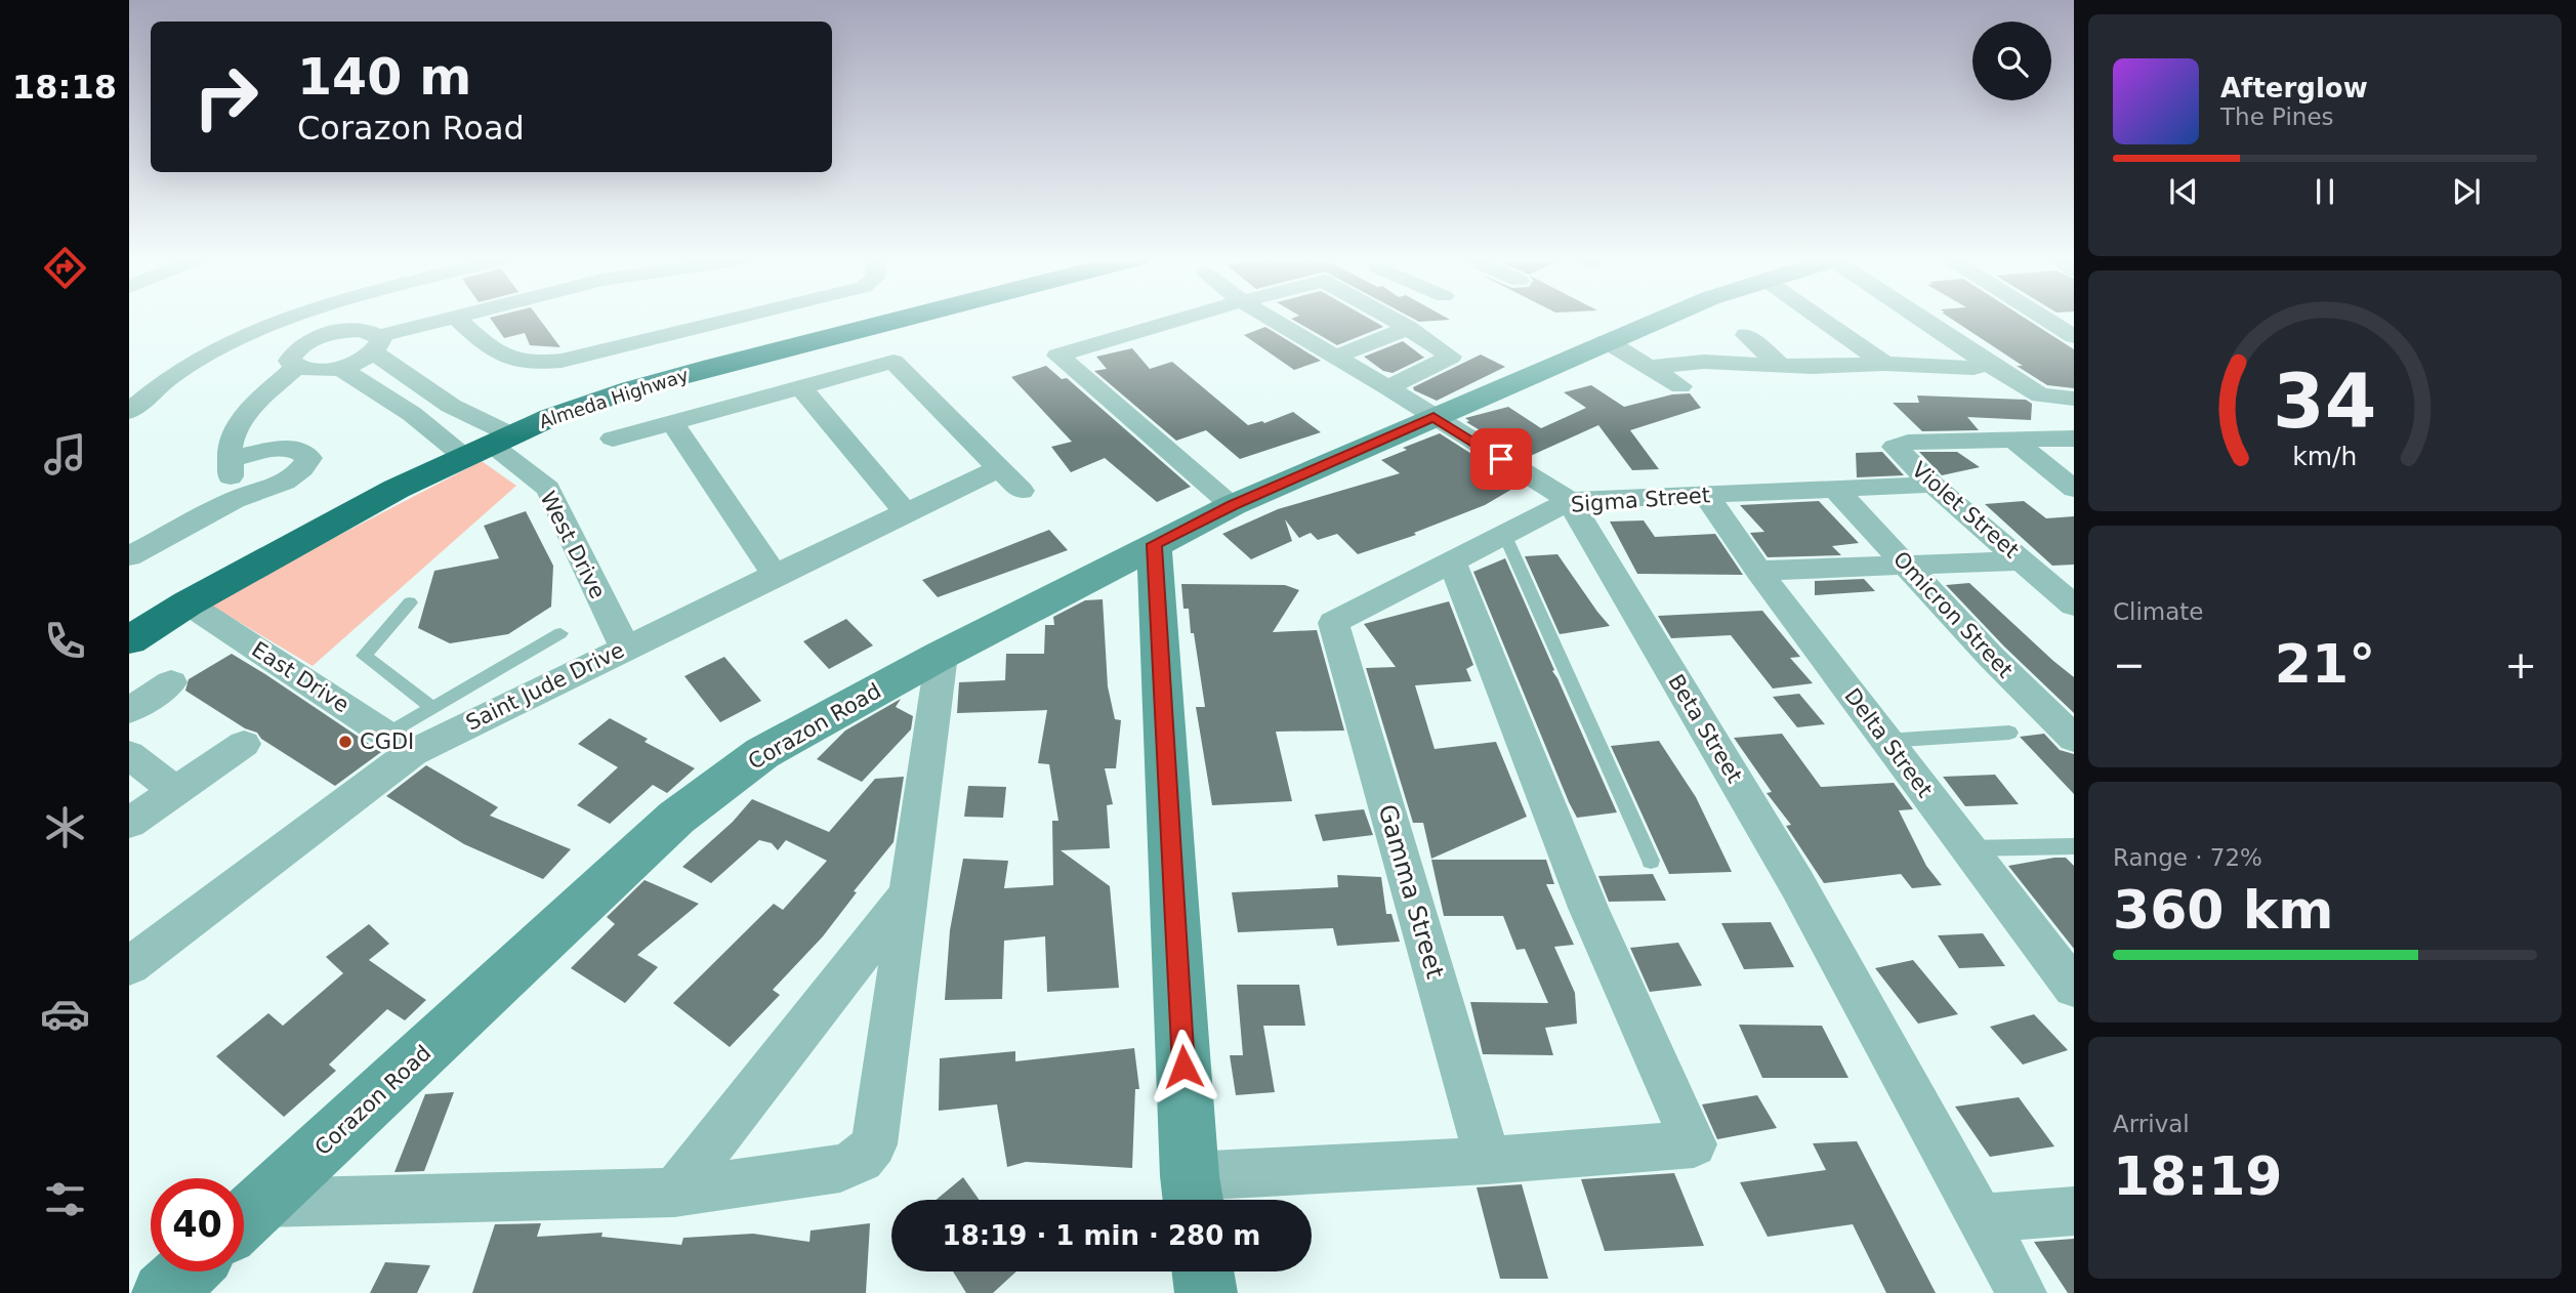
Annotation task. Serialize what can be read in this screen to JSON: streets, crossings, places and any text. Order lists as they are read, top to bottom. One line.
{"streets":{"highway":["Almeda Highway"],"street":["Sigma Street","Violet Street","West Drive","Omicron Street","East Drive","Saint Jude Drive","Corazon Road","Beta Street","Delta Street","Gamma Street"]},"crossings":[["Almeda Highway","West Drive"],["Almeda Highway","East Drive"],["Sigma Street","Violet Street"],["Sigma Street","Omicron Street"],["Sigma Street","Beta Street"],["Sigma Street","Delta Street"],["Sigma Street","Gamma Street"],["West Drive","Saint Jude Drive"],["East Drive","Saint Jude Drive"],["Corazon Road","Beta Street"]],"places":["CGDI"],"page":{"tabs":"18:18","turn":["140 m","Corazon Road"],"song":["Afterglow","The Pines"],"tile":["Climate",["Range · 72%","360 km"],["Arrival","18:19"]],"heat":["−","21°","+"],"limit":"40","trip":"18:19 · 1 min · 280 m","gauge":["34","km/h"]}}
